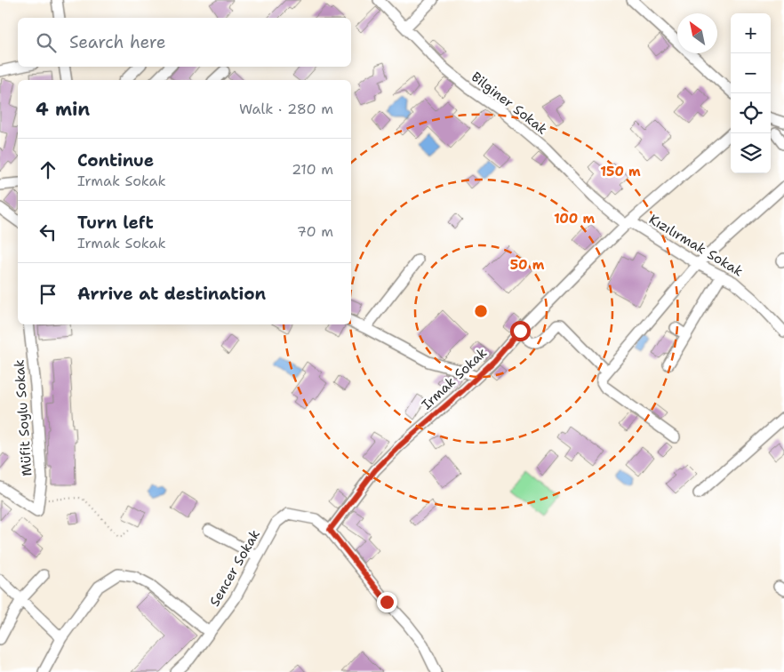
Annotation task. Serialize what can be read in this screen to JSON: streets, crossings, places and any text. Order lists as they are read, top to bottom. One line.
{"streets":{"street":["Bilginer Sokak","Kızılırmak Sokak","Irmak Sokak","Müfit Soylu Sokak","Sencer Sokak"]},"crossings":[["Bilginer Sokak","Kızılırmak Sokak"],["Bilginer Sokak","Irmak Sokak"],["Kızılırmak Sokak","Irmak Sokak"],["Irmak Sokak","Sencer Sokak"]],"north":"top left","page":{"map_buttons":["+","−"],"search":"Search here","heading":["4 min","Walk · 280 m"],"list":[["Continue","Irmak Sokak","210 m"],["Turn left","Irmak Sokak","70 m"],"Arrive at destination"]},"rings":["150 m","100 m","50 m"]}
